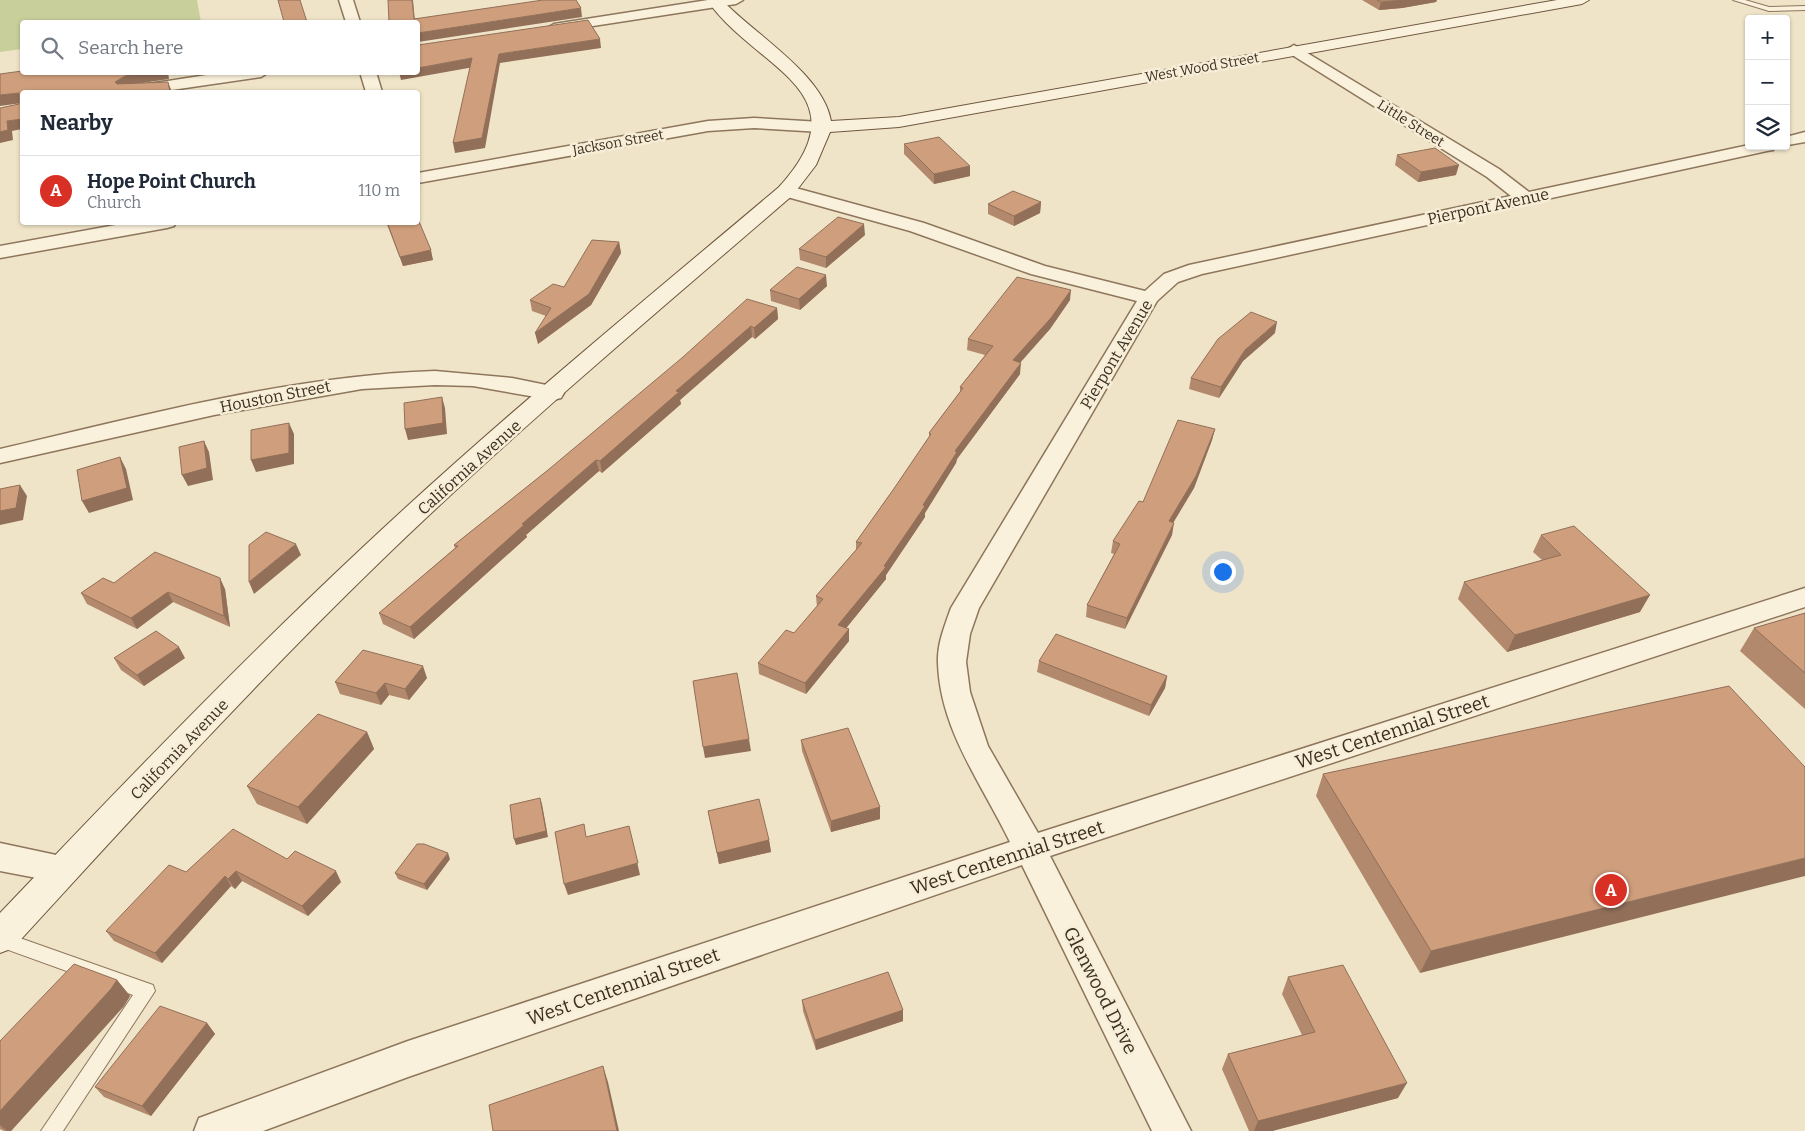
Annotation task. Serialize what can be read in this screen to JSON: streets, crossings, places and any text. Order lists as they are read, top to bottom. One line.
{"streets":{"main road":["West Wood Street","California Avenue"],"street":["Little Street","Jackson Street","Pierpont Avenue","Houston Street","West Centennial Street","Glenwood Drive"]},"crossings":[["West Wood Street","Little Street"],["West Wood Street","Jackson Street"],["West Wood Street","California Avenue"],["Little Street","Pierpont Avenue"],["Jackson Street","California Avenue"],["Pierpont Avenue","West Centennial Street"],["Pierpont Avenue","Glenwood Drive"],["Houston Street","California Avenue"],["West Centennial Street","Glenwood Drive"]],"page":{"map_buttons":["+","−"],"search":"Search here","heading":"Nearby","list":[{"mark":"A","name":"Hope Point Church","note":"Church","value":"110 m"}],"pins":"A"}}
